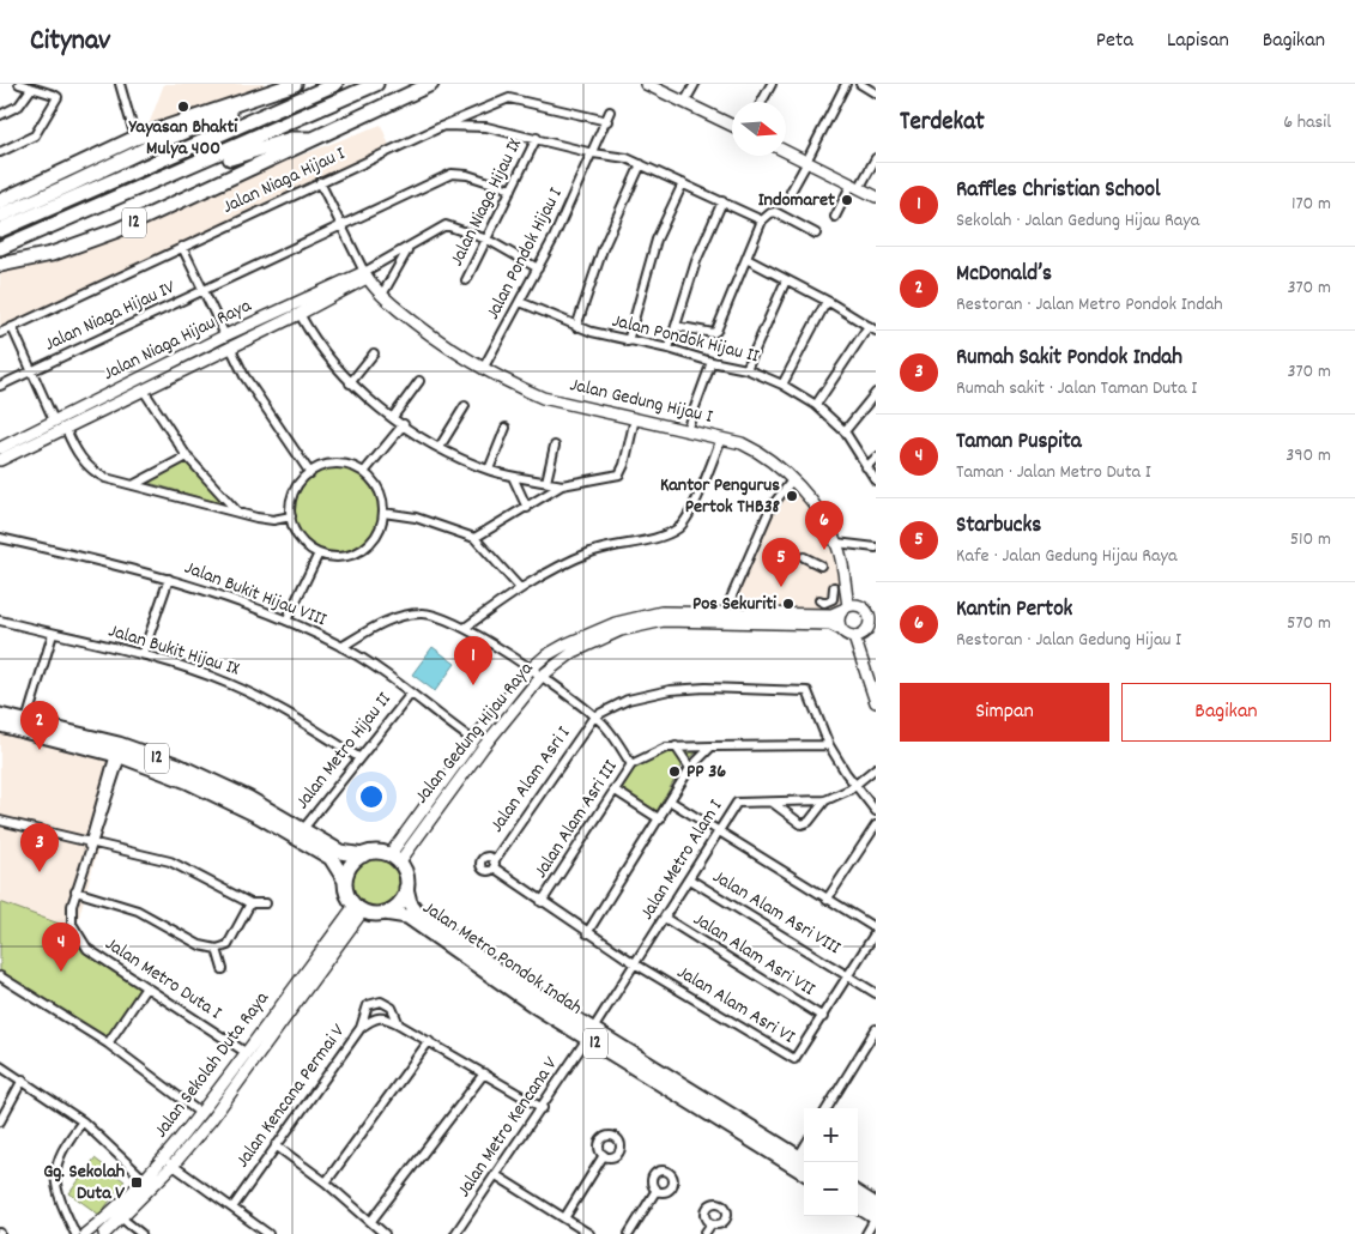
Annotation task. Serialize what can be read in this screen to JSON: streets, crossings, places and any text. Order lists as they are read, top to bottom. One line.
{"streets":{"highway":["12","Jalan Metro Pondok Indah"],"street":["Jalan Niaga Hijau I","Jalan Niaga Hijau IX","Jalan Pondok Hijau I","Jalan Niaga Hijau IV","Jalan Pondok Hijau II","Jalan Niaga Hijau Raya","Jalan Gedung Hijau I","Jalan Bukit Hijau VIII","Jalan Bukit Hijau IX","Jalan Gedung Hijau Raya","Jalan Metro Hijau II","Jalan Alam Asri I","Jalan Alam Asri III","Jalan Metro Alam I","Jalan Alam Asri VIII","Jalan Alam Asri VII","Jalan Metro Duta I","Jalan Alam Asri VI","Jalan Sekolah Duta Raya","Jalan Kencana Permai V","Jalan Metro Kencana V"]},"crossings":[["Jalan Niaga Hijau I","Jalan Niaga Hijau IX"],["Jalan Niaga Hijau I","Jalan Pondok Hijau I"],["Jalan Niaga Hijau IX","Jalan Niaga Hijau IV"],["12","Jalan Gedung Hijau Raya"],["12","Jalan Metro Hijau II"],["12","Jalan Metro Pondok Indah"],["12","Jalan Metro Duta I"],["12","Jalan Sekolah Duta Raya"],["Jalan Pondok Hijau I","Jalan Pondok Hijau II"],["Jalan Pondok Hijau I","Jalan Gedung Hijau I"],["Jalan Niaga Hijau Raya","Jalan Gedung Hijau I"],["Jalan Gedung Hijau I","Jalan Gedung Hijau Raya"],["Jalan Bukit Hijau VIII","Jalan Gedung Hijau Raya"],["Jalan Bukit Hijau VIII","Jalan Metro Hijau II"],["Jalan Bukit Hijau IX","Jalan Metro Hijau II"],["Jalan Gedung Hijau Raya","Jalan Metro Pondok Indah"],["Jalan Gedung Hijau Raya","Jalan Sekolah Duta Raya"],["Jalan Alam Asri I","Jalan Alam Asri III"],["Jalan Alam Asri I","Jalan Metro Alam I"],["Jalan Alam Asri I","Jalan Alam Asri VI"],["Jalan Metro Alam I","Jalan Alam Asri VIII"],["Jalan Metro Alam I","Jalan Alam Asri VII"],["Jalan Metro Alam I","Jalan Metro Pondok Indah"],["Jalan Metro Alam I","Jalan Alam Asri VI"],["Jalan Metro Alam I","Jalan Metro Kencana V"],["Jalan Alam Asri VIII","Jalan Alam Asri VI"],["Jalan Alam Asri VII","Jalan Alam Asri VI"],["Jalan Metro Pondok Indah","Jalan Sekolah Duta Raya"],["Jalan Metro Pondok Indah","Jalan Metro Kencana V"],["Jalan Metro Duta I","Jalan Sekolah Duta Raya"],["Jalan Kencana Permai V","Jalan Metro Kencana V"]],"places":{"other":["Yayasan Bhakti Mulya 400","Indomaret","Kantor Pengurus Pertok THB38","Pos Sekuriti","PP 36"],"transit":["Gg. Sekolah Duta V"]},"north":"right","page":{"header":"Citynav","nav":["Peta","Lapisan","Bagikan"],"heading":["Terdekat","6 hasil"],"list":[{"mark":"1","name":"Raffles Christian School","note":"Sekolah · Jalan Gedung Hijau Raya","value":"170 m"},{"mark":"2","name":"McDonald’s","note":"Restoran · Jalan Metro Pondok Indah","value":"370 m"},{"mark":"3","name":"Rumah Sakit Pondok Indah","note":"Rumah sakit · Jalan Taman Duta I","value":"370 m"},{"mark":"4","name":"Taman Puspita","note":"Taman · Jalan Metro Duta I","value":"390 m"},{"mark":"5","name":"Starbucks","note":"Kafe · Jalan Gedung Hijau Raya","value":"510 m"},{"mark":"6","name":"Kantin Pertok","note":"Restoran · Jalan Gedung Hijau I","value":"570 m"}],"pins":["6","5","1","2","3","4"],"buttons":["Simpan","Bagikan"],"map_buttons":["+","−"]}}
